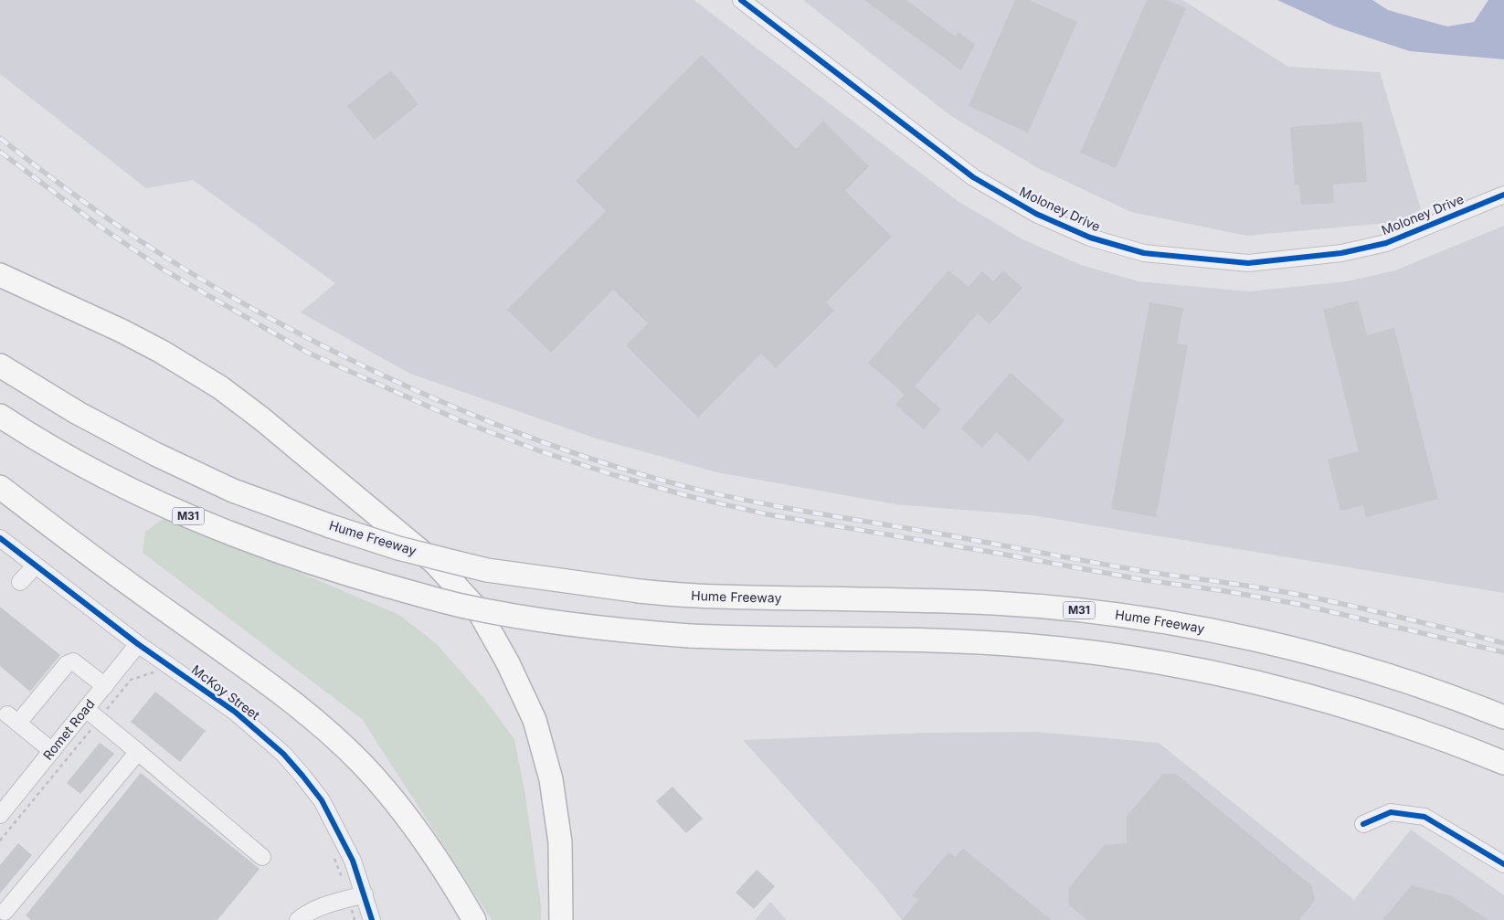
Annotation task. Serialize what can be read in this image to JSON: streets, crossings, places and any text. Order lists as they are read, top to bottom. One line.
{"streets":{"highway":["M31","Hume Freeway"],"street":["Moloney Drive","McKoy Street","Romet Road"]},"crossings":[["McKoy Street","Romet Road"]]}
